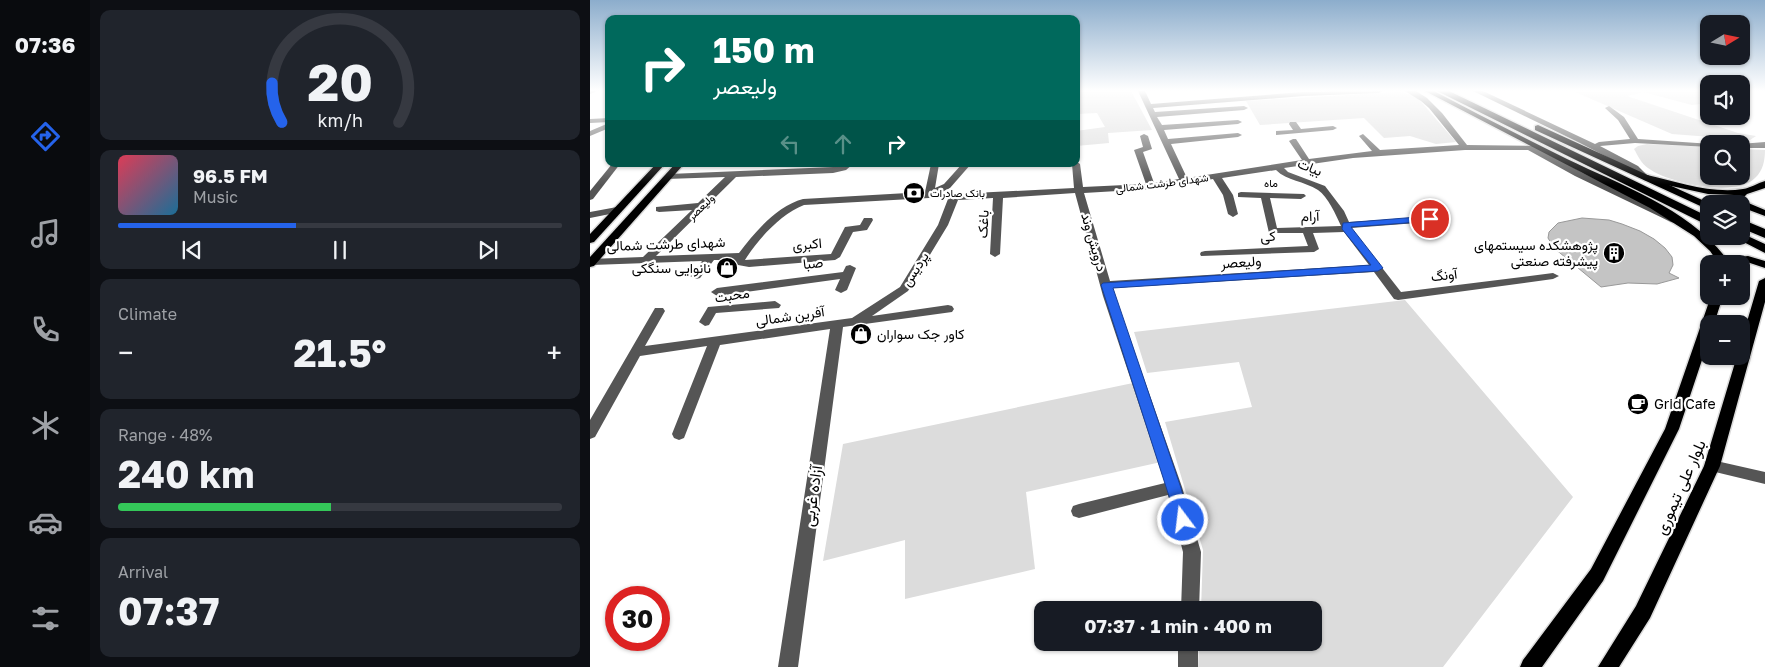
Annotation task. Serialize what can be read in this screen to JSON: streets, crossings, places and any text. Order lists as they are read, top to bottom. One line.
{"streets":{"main road":["بلوار علی تیموری"],"street":["بیات","شهدای طرشت شمالی","ماه","ولیعصر","آرام","باغک","کی","درویش‌ وند","اکبری","صبا","پردیس","آونگ","محبت","آفرین شمالی","آزاده غربی"]},"crossings":[["بیات","شهدای طرشت شمالی"],["بیات","ولیعصر"],["بیات","آرام"],["بیات","آونگ"],["شهدای طرشت شمالی","ولیعصر"],["شهدای طرشت شمالی","باغک"],["شهدای طرشت شمالی","درویش‌ وند"],["شهدای طرشت شمالی","اکبری"],["شهدای طرشت شمالی","پردیس"],["ماه","آرام"],["ولیعصر","درویش‌ وند"],["آرام","کی"],["اکبری","صبا"],["اکبری","محبت"],["صبا","محبت"],["پردیس","آفرین شمالی"],["آفرین شمالی","آزاده غربی"]],"places":{"bank":["بانک صادرات"],"building":["پژوهشکده سیستمهای پیشرفته صنعتی"],"shop":["نانوایی سنگکی","کاور جک سواران"],"cafe":["Grid Cafe"]},"north":"right","page":{"tabs":"07:36","map_buttons":["+","−"],"turn":["150 m","ولیعصر"],"song":["96.5 FM","Music"],"tile":["Climate",["Range · 48%","240 km"],["Arrival","07:37"]],"heat":["−","21.5°","+"],"limit":"30","trip":"07:37 · 1 min · 400 m","gauge":["20","km/h"]}}
